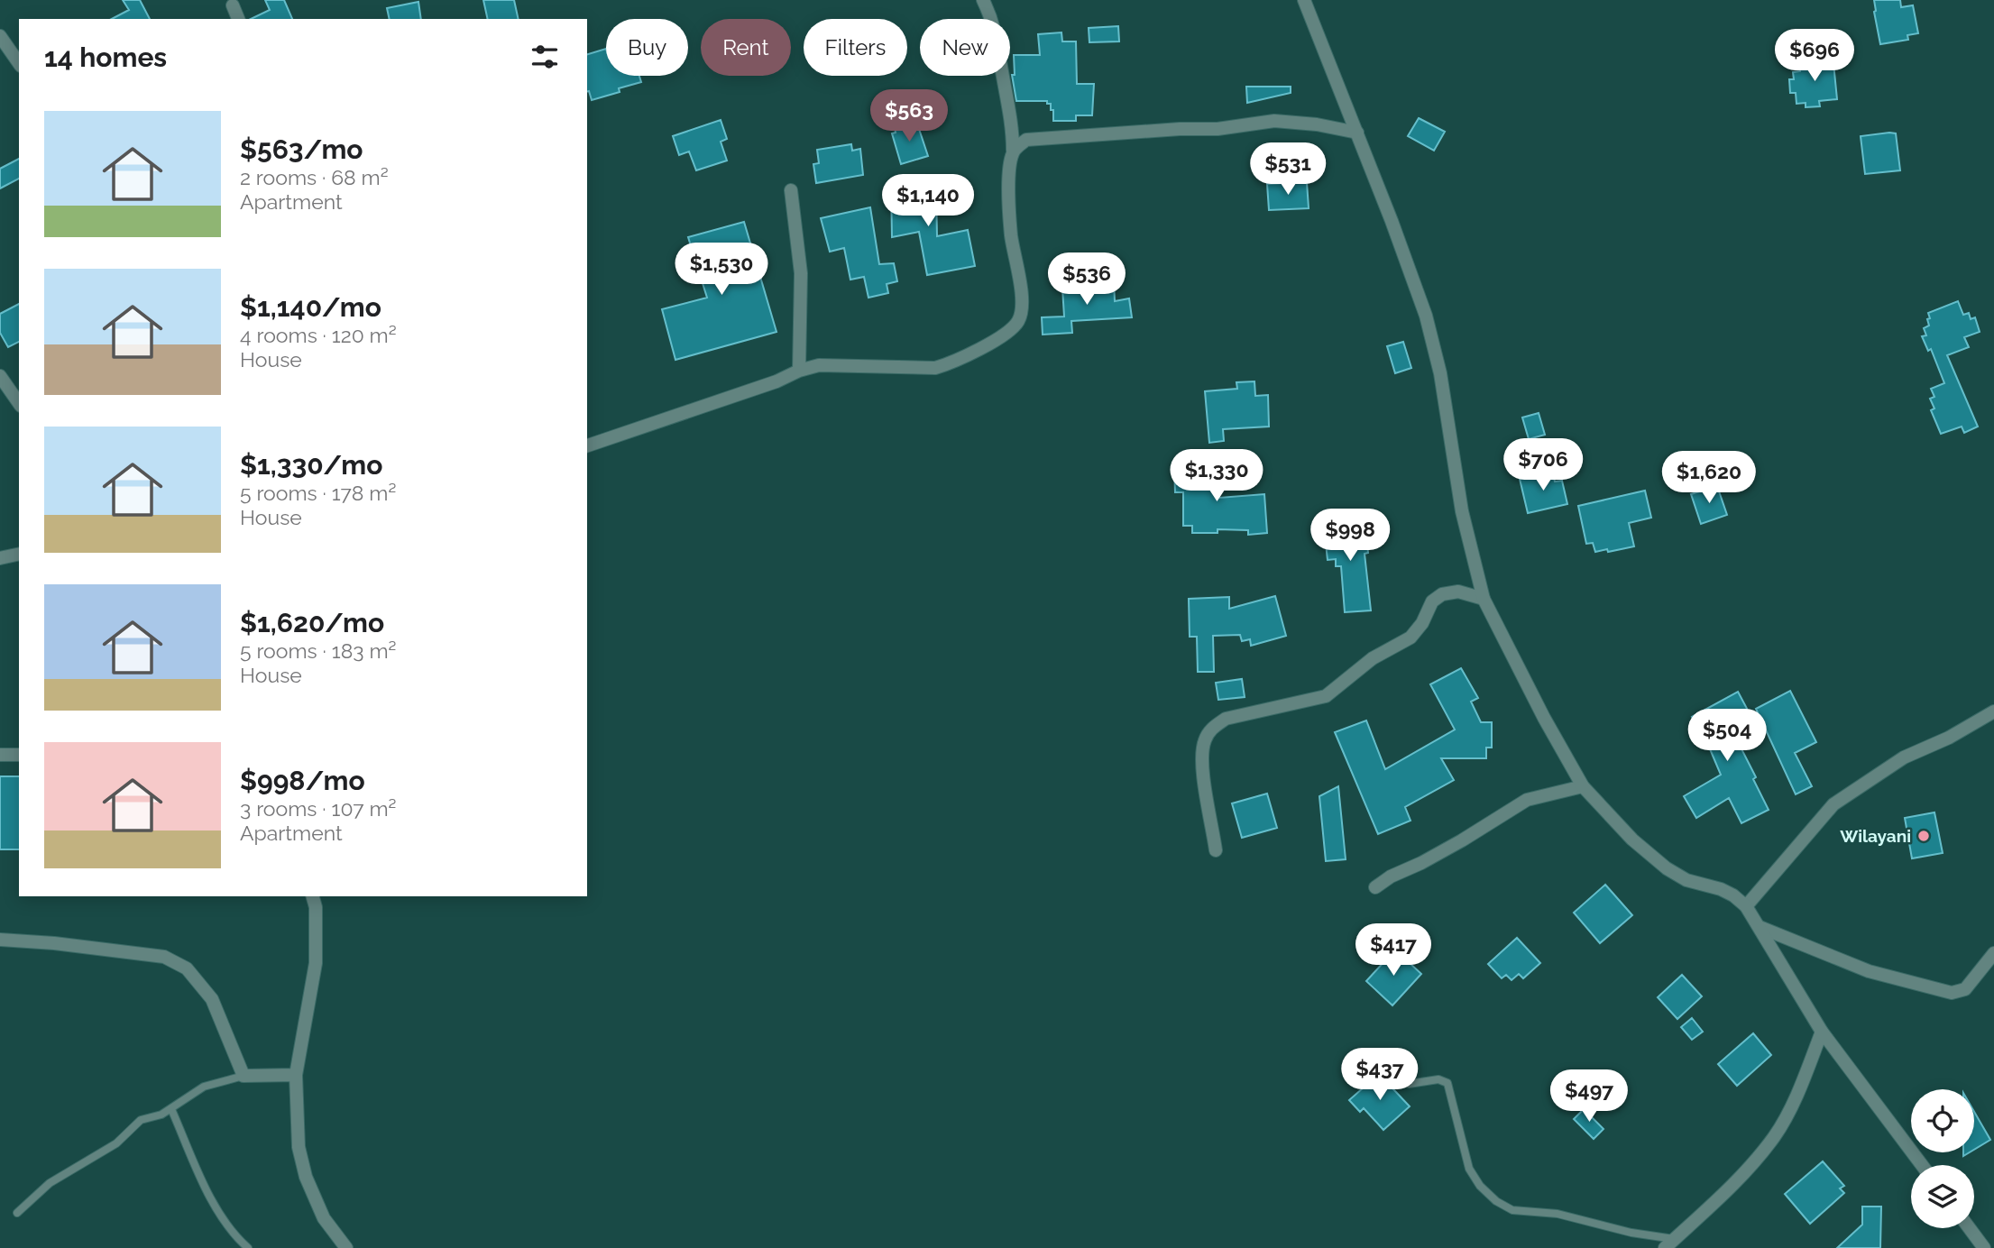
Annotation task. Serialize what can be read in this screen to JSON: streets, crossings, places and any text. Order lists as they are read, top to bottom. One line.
{"places":["Wilayani"],"page":{"chip":["Buy","Rent","Filters","New"],"heading":"14 homes","price":["$696","$563","$531","$1,140","$1,530","$536","$706","$1,330","$1,620","$998","$504","$417","$437","$497"],"list":[{"name":"$563/mo","note":"2 rooms · 68 m² · Apartment"},{"name":"$1,140/mo","note":"4 rooms · 120 m² · House"},{"name":"$1,330/mo","note":"5 rooms · 178 m² · House"},{"name":"$1,620/mo","note":"5 rooms · 183 m² · House"},{"name":"$998/mo","note":"3 rooms · 107 m² · Apartment"}]}}
